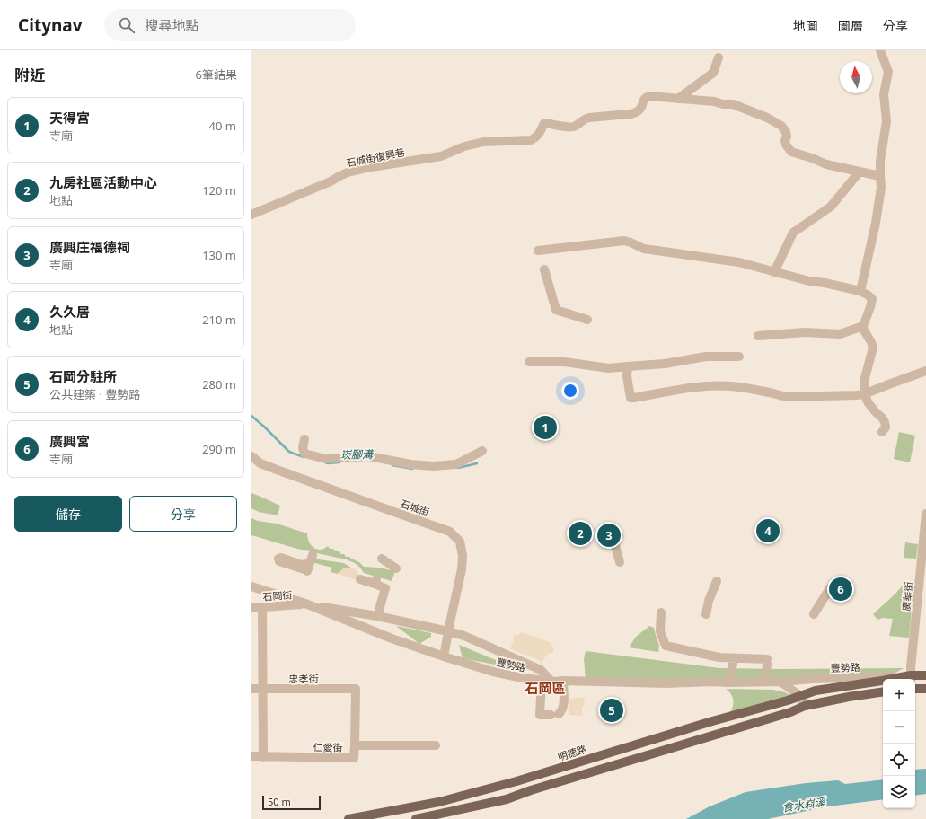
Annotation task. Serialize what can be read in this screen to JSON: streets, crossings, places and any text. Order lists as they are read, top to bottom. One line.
{"streets":{"main road":["豐勢路","明德路"],"street":["石城街復興巷","石城街","石岡街","廣華街","忠孝街","仁愛街"]},"crossings":[["石城街","豐勢路"],["石岡街","豐勢路"],["廣華街","豐勢路"],["豐勢路","明德路"],["忠孝街","仁愛街"]],"districts":["石岡區"],"water":["崁腳溝","食水嵙溪"],"scale_bar":"50 m","north":"top","page":{"header":"Citynav","search":"搜尋地點","nav":["地圖","圖層","分享"],"heading":["附近","6筆結果"],"list":[{"mark":"1","name":"天得宮","note":"寺廟","value":"40 m"},{"mark":"2","name":"九房社區活動中心","note":"地點","value":"120 m"},{"mark":"3","name":"廣興庄福德祠","note":"寺廟","value":"130 m"},{"mark":"4","name":"久久居","note":"地點","value":"210 m"},{"mark":"5","name":"石岡分駐所","note":"公共建築 · 豐勢路","value":"280 m"},{"mark":"6","name":"廣興宮","note":"寺廟","value":"290 m"}],"pins":["1","4","2","3","6","5"],"buttons":["儲存","分享"],"map_buttons":["+","−"],"scale":"50 m"}}
